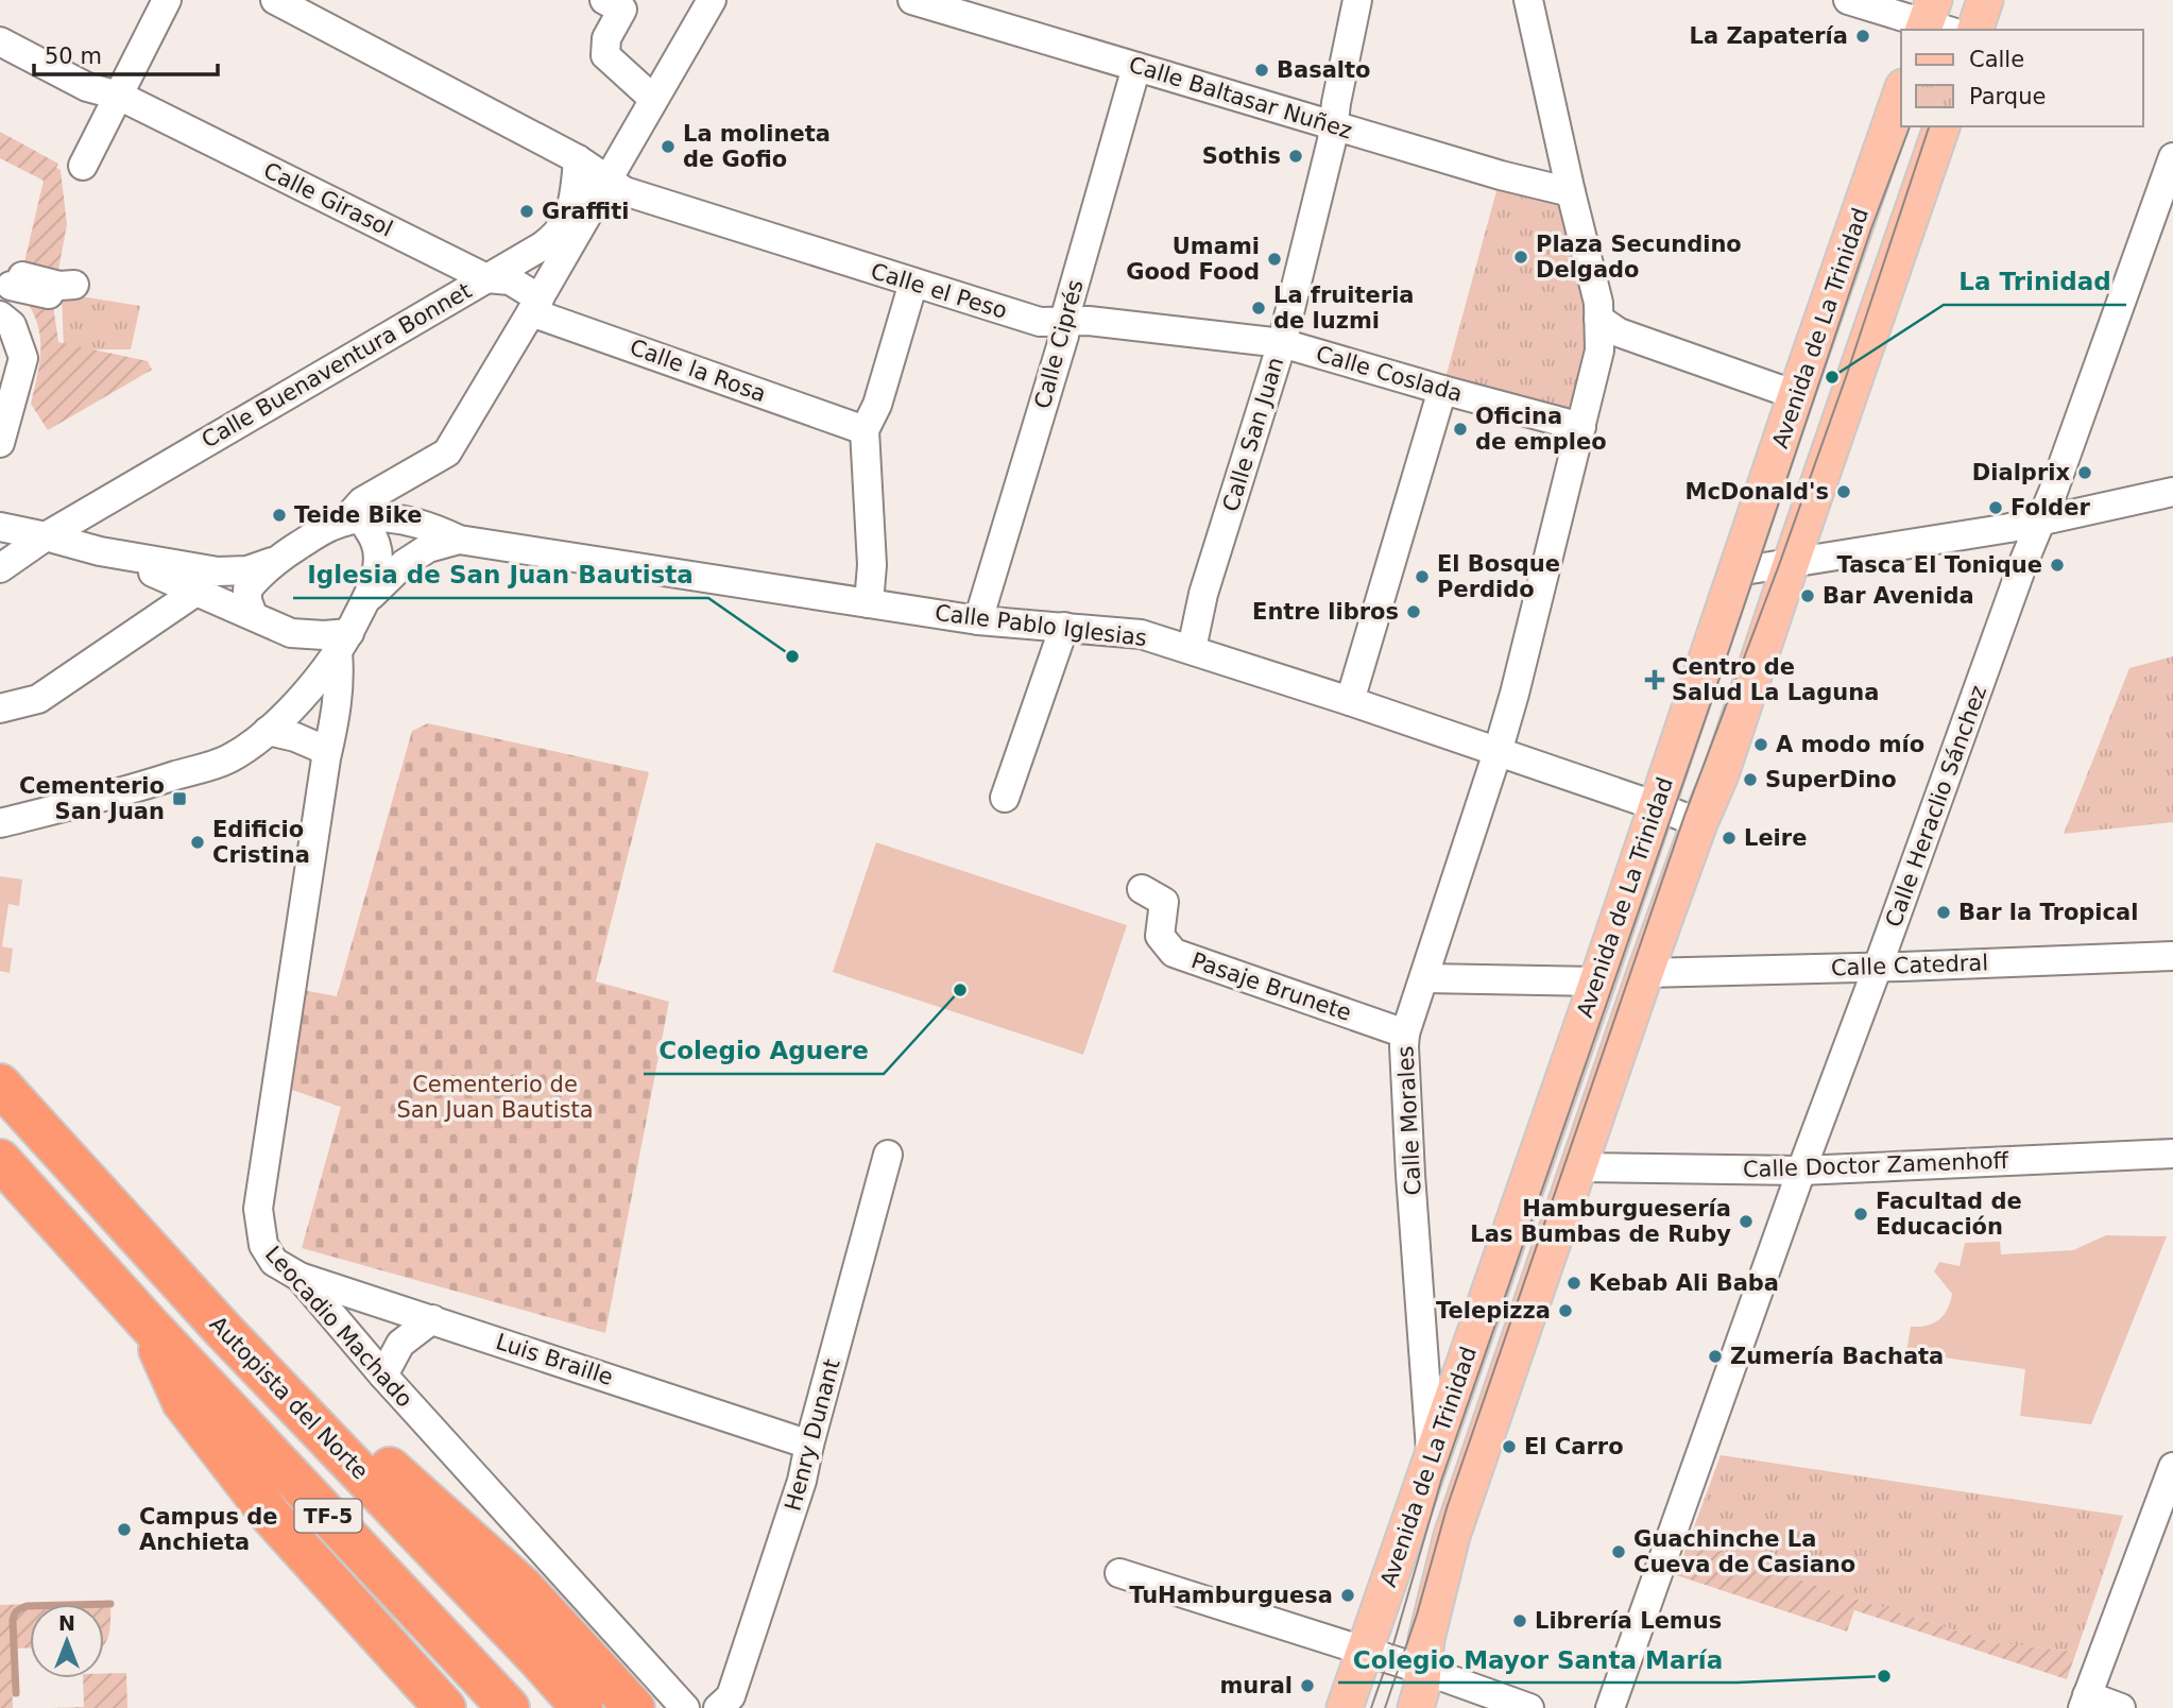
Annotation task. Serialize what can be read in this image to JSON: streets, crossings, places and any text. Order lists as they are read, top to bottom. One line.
{"streets":{"highway":["Autopista del Norte","TF-5"],"main road":["Avenida de La Trinidad"],"street":["Calle Baltasar Nuñez","Calle Girasol","Calle el Peso","Calle Ciprés","Calle Buenaventura Bonnet","Calle la Rosa","Calle Coslada","Calle San Juan","Calle Pablo Iglesias","Calle Heraclio Sánchez","Calle Catedral","Pasaje Brunete","Calle Morales","Calle Doctor Zamenhoff","Leocadio Machado","Luis Braille","Henry Dunant"]},"crossings":[["Calle Baltasar Nuñez","Calle Ciprés"],["Calle Baltasar Nuñez","Calle San Juan"],["Calle Baltasar Nuñez","Calle Morales"],["Calle Girasol","Calle Buenaventura Bonnet"],["Calle Girasol","Calle la Rosa"],["Calle el Peso","Calle Ciprés"],["Calle el Peso","Calle Buenaventura Bonnet"],["Calle el Peso","Calle Coslada"],["Calle el Peso","Calle San Juan"],["Avenida de La Trinidad","Calle Pablo Iglesias"],["Avenida de La Trinidad","Calle Catedral"],["Avenida de La Trinidad","Calle Morales"],["Avenida de La Trinidad","Calle Doctor Zamenhoff"],["Calle Ciprés","Calle Pablo Iglesias"],["Calle Coslada","Calle San Juan"],["Calle Coslada","Calle Morales"],["Calle San Juan","Calle Pablo Iglesias"],["Calle Pablo Iglesias","Calle Morales"],["Calle Heraclio Sánchez","Calle Catedral"],["Calle Heraclio Sánchez","Calle Doctor Zamenhoff"],["Pasaje Brunete","Calle Morales"],["Leocadio Machado","Luis Braille"],["Luis Braille","Henry Dunant"]],"parks":["Cementerio de San Juan Bautista"],"places":{"other":["La Zapatería","Basalto","La molineta de Gofio","Sothis","Graffiti","Plaza Secundino Delgado","Umami Good Food","La fruiteria de luzmi","La Trinidad","Oficina de empleo","Dialprix","McDonald's","Folder","Teide Bike","Tasca El Tonique","El Bosque Perdido","Bar Avenida","Entre libros","Iglesia de San Juan Bautista","A modo mío","SuperDino","Leire","Edificio Cristina","Bar la Tropical","Colegio Aguere","Facultad de Educación","Hamburguesería Las Bumbas de Ruby","Kebab Ali Baba","Telepizza","Zumería Bachata","El Carro","Campus de Anchieta","Guachinche La Cueva de Casiano","TuHamburguesa","Librería Lemus","Colegio Mayor Santa María","mural"],"health":["Centro de Salud La Laguna"],"transit":["Cementerio San Juan"]},"legend":["Calle","Parque"],"scale_bar":"50 m","north":"top"}
